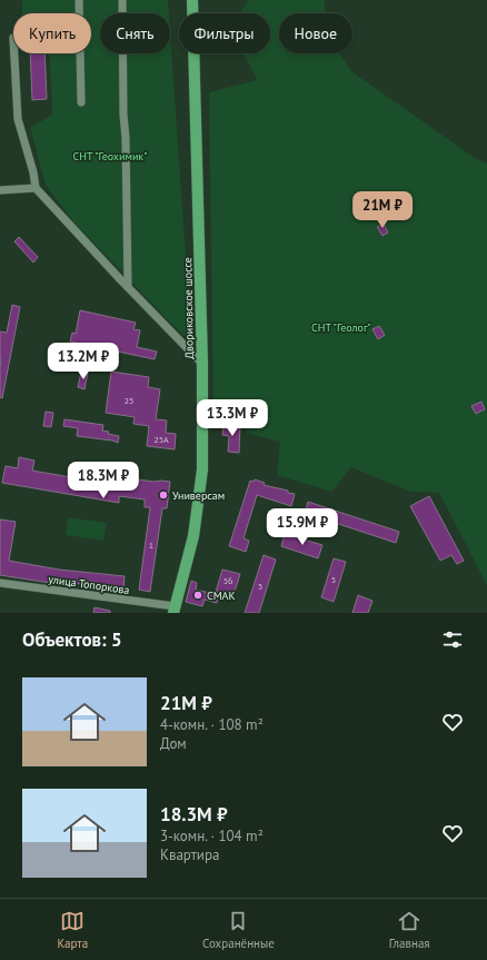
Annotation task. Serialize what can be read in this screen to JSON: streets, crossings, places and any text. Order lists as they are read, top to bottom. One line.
{"streets":{"main road":["Двориковское шоссе"],"street":["улица Топоркова"]},"crossings":[["Двориковское шоссе","улица Топоркова"]],"parks":["СНТ \"Геохимик\"","СНТ \"Геолог\""],"places":["Универсам","СМАК"],"house_numbers":["25","25А","1","5","56","3"],"page":{"chip":["Купить","Снять","Фильтры","Новое"],"price":["21M ₽","13.2M ₽","13.3M ₽","18.3M ₽","15.9M ₽"],"heading":"Объектов: 5","list":[{"name":"21M ₽","note":"4-комн. · 108 m² · Дом"},{"name":"18.3M ₽","note":"3-комн. · 104 m² · Квартира"}],"tabs":["Карта","Сохранённые","Главная"]}}
